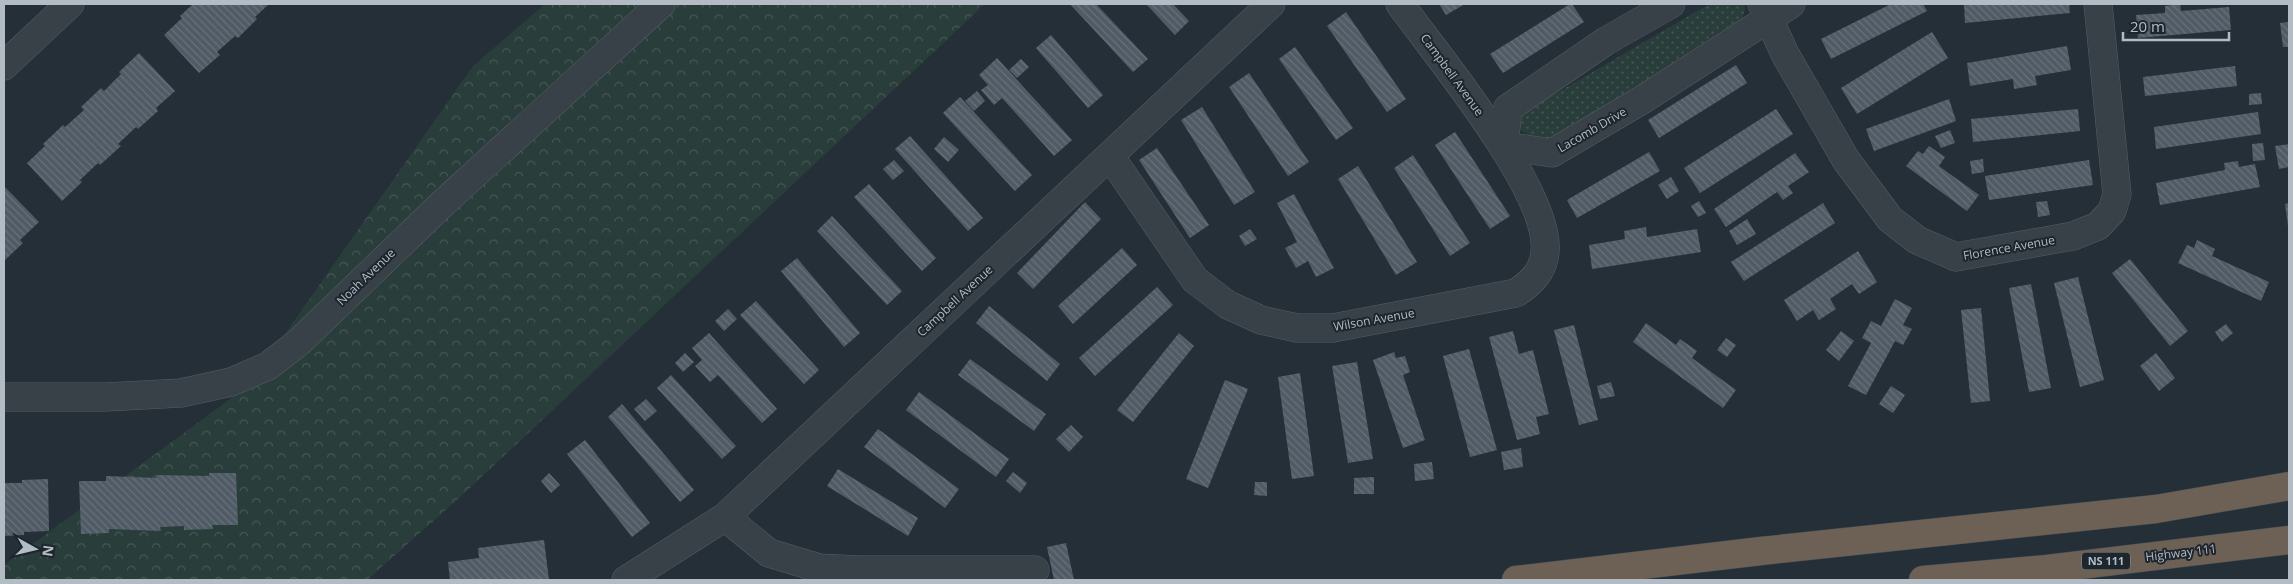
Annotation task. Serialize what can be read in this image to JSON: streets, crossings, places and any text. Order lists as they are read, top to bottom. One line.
{"streets":{"highway":["Highway 111","NS 111"],"street":["Campbell Avenue","Lacomb Drive","Florence Avenue","Noah Avenue","Wilson Avenue"]},"crossings":[["Campbell Avenue","Lacomb Drive"],["Campbell Avenue","Wilson Avenue"],["Lacomb Drive","Florence Avenue"],["Lacomb Drive","Wilson Avenue"]],"scale_bar":"20 m","north":"right"}
